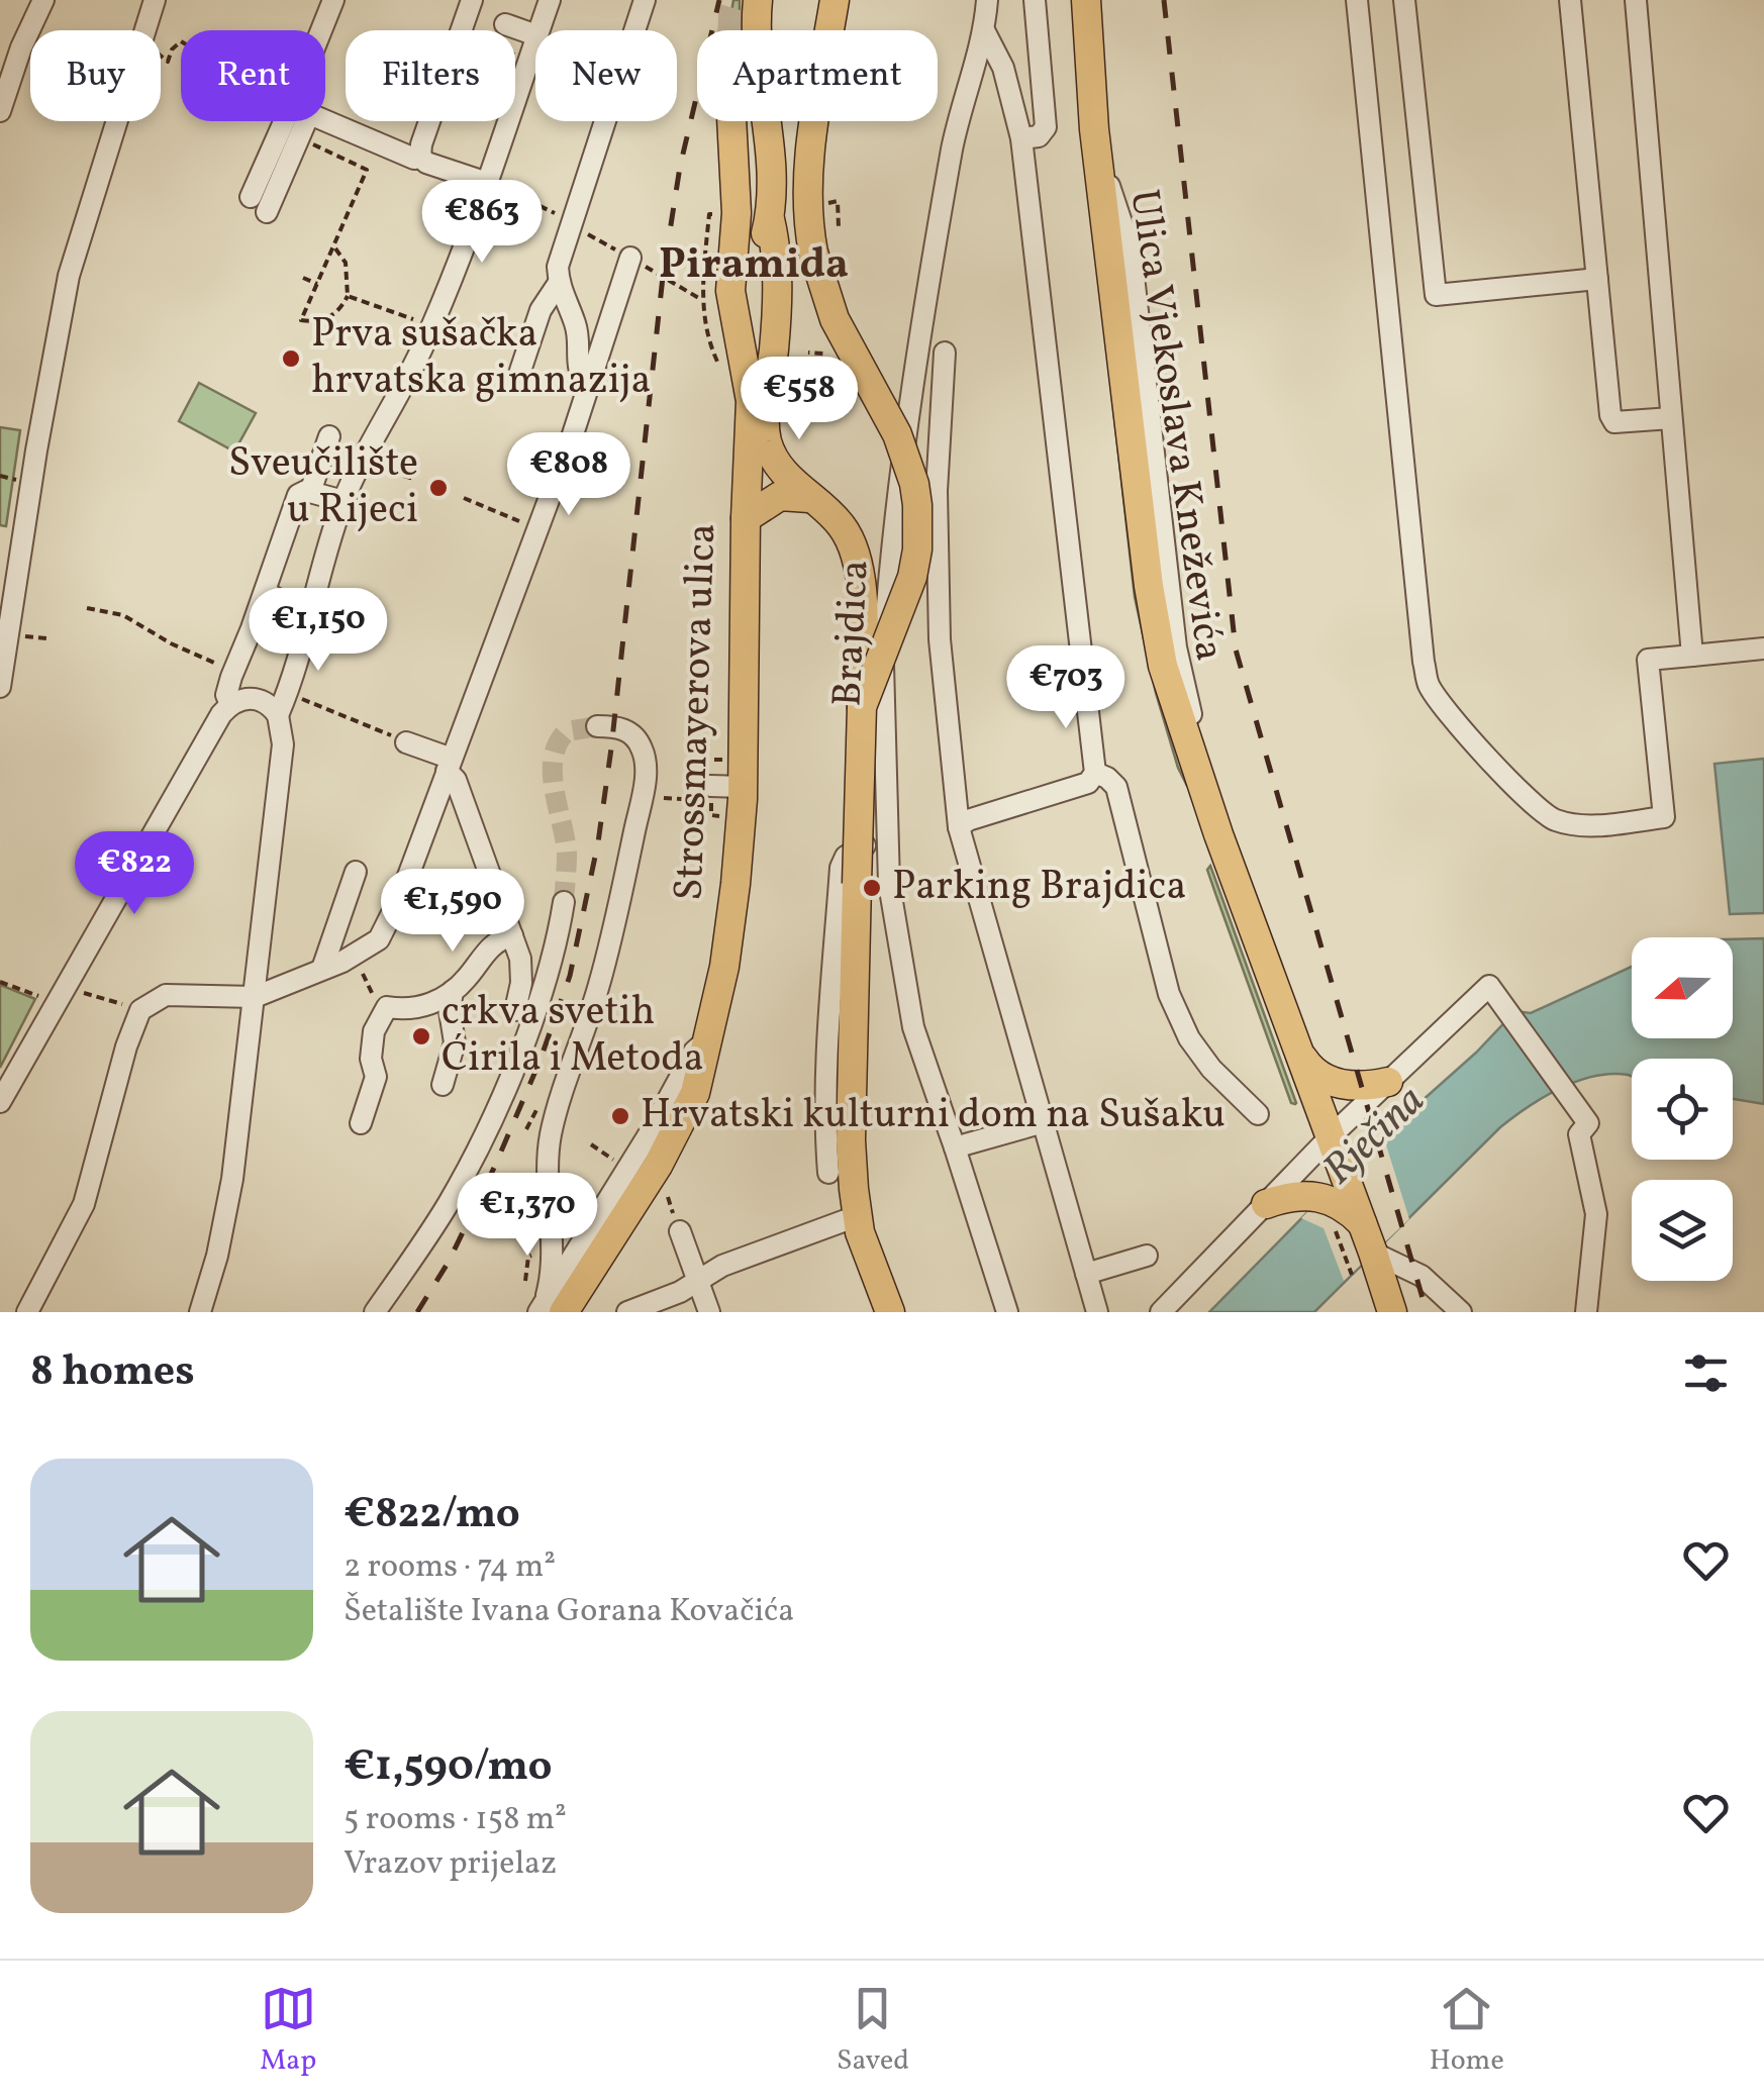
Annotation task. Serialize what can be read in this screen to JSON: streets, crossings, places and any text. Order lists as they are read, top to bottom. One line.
{"streets":{"main road":["Ulica Vjekoslava Kneževića","Strossmayerova ulica"],"street":["Brajdica"]},"districts":["Piramida"],"water":["Rječina"],"places":["Prva sušačka hrvatska gimnazija","Sveučilište u Rijeci","Parking Brajdica","crkva svetih Ćirila i Metoda","Hrvatski kulturni dom na Sušaku"],"north":"left","page":{"chip":["Buy","Rent","Filters","New","Apartment"],"price":["€863","€558","€808","€1,150","€703","€822","€1,590","€1,370"],"heading":"8 homes","list":[{"name":"€822/mo","note":"2 rooms · 74 m² · Šetalište Ivana Gorana Kovačića"},{"name":"€1,590/mo","note":"5 rooms · 158 m² · Vrazov prijelaz"}],"tabs":["Map","Saved","Home"]}}
